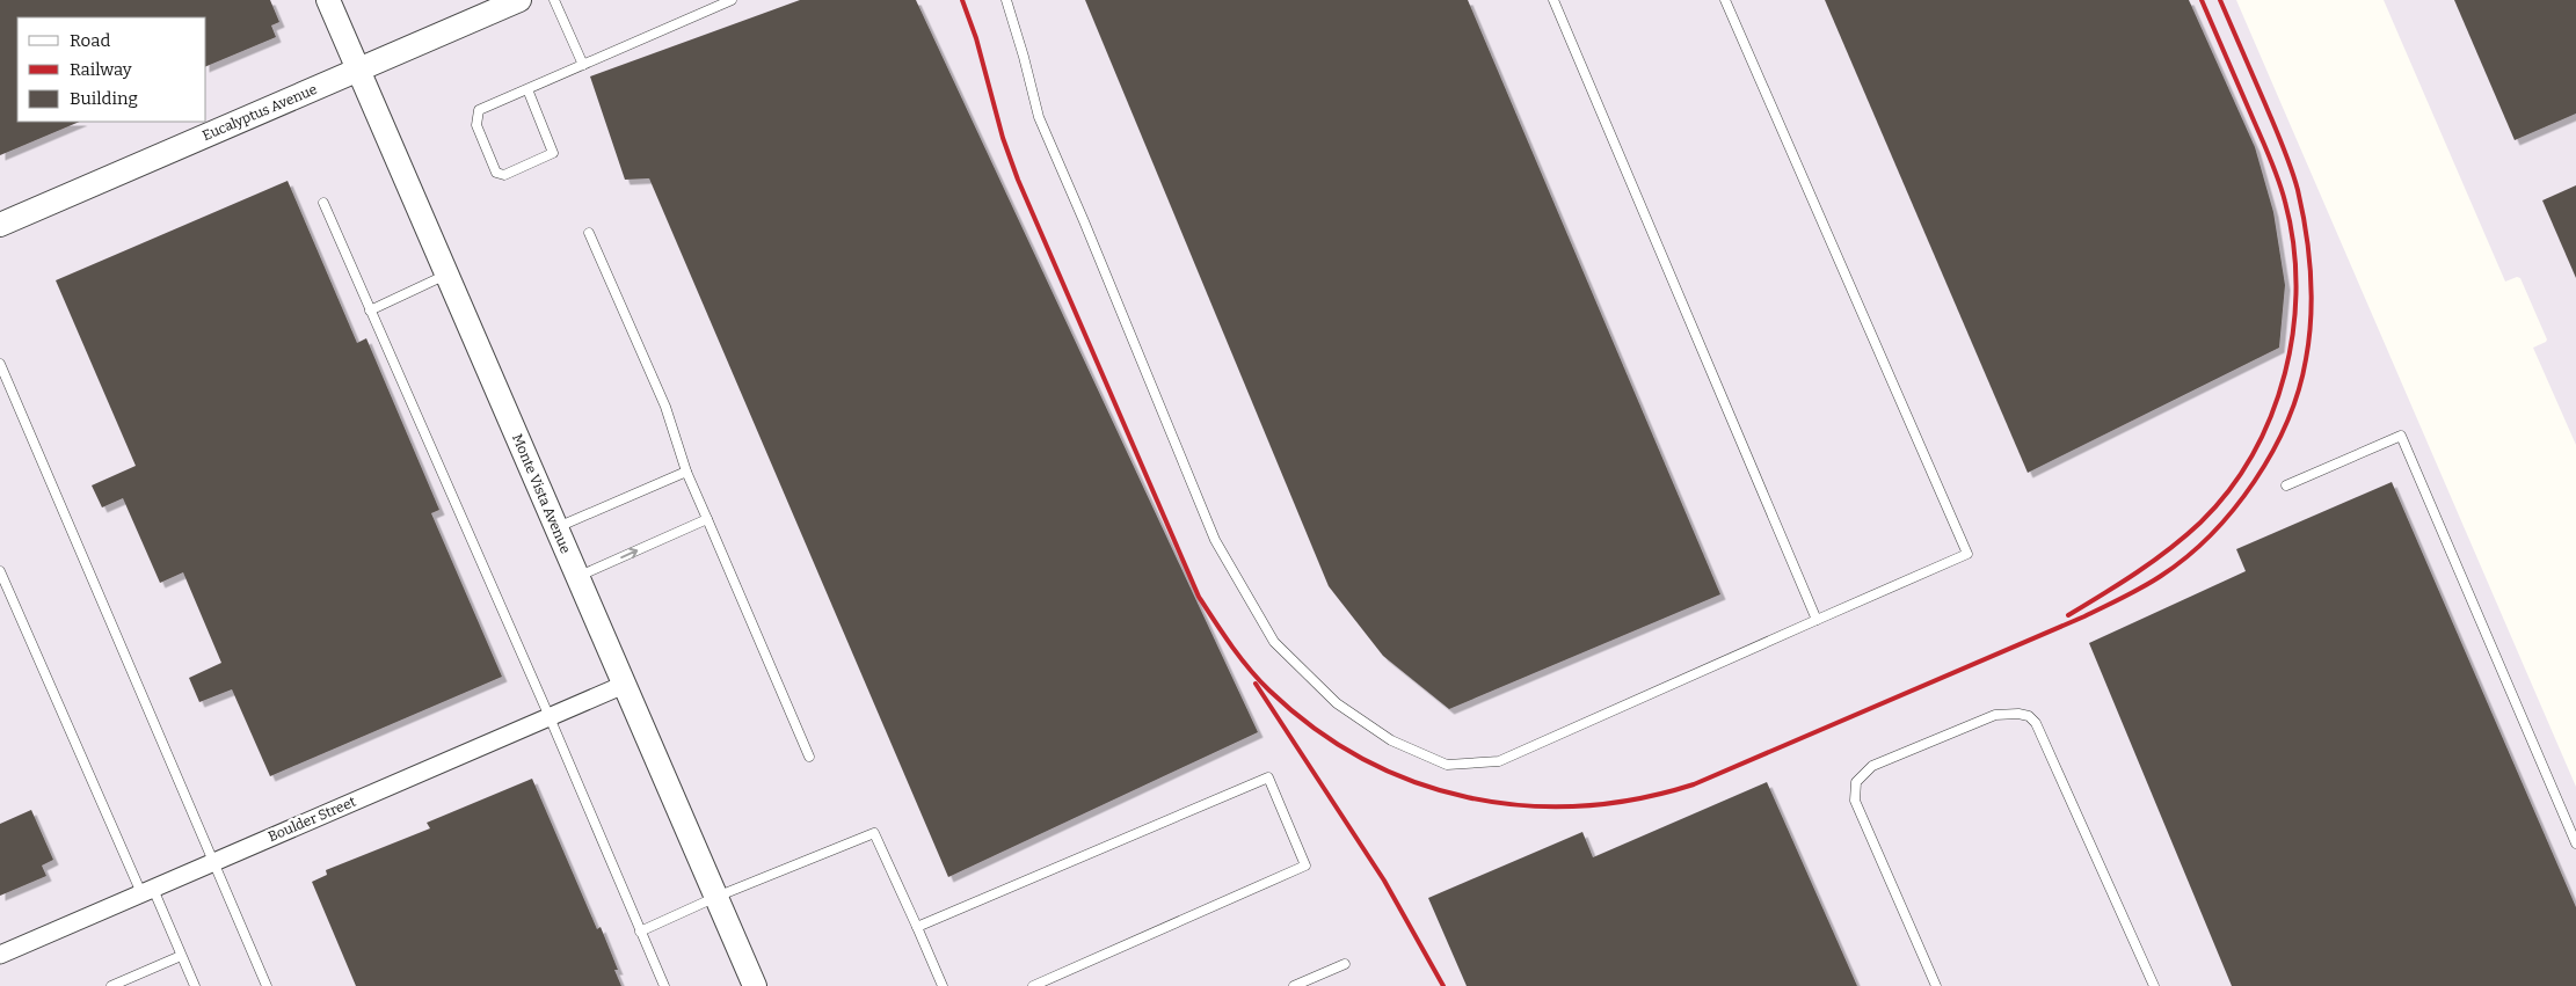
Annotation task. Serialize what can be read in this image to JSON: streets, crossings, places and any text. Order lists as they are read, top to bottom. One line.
{"streets":{"street":["Eucalyptus Avenue","Monte Vista Avenue","Boulder Street"]},"crossings":[["Eucalyptus Avenue","Monte Vista Avenue"],["Monte Vista Avenue","Boulder Street"]],"legend":["Road","Railway","Building"]}
